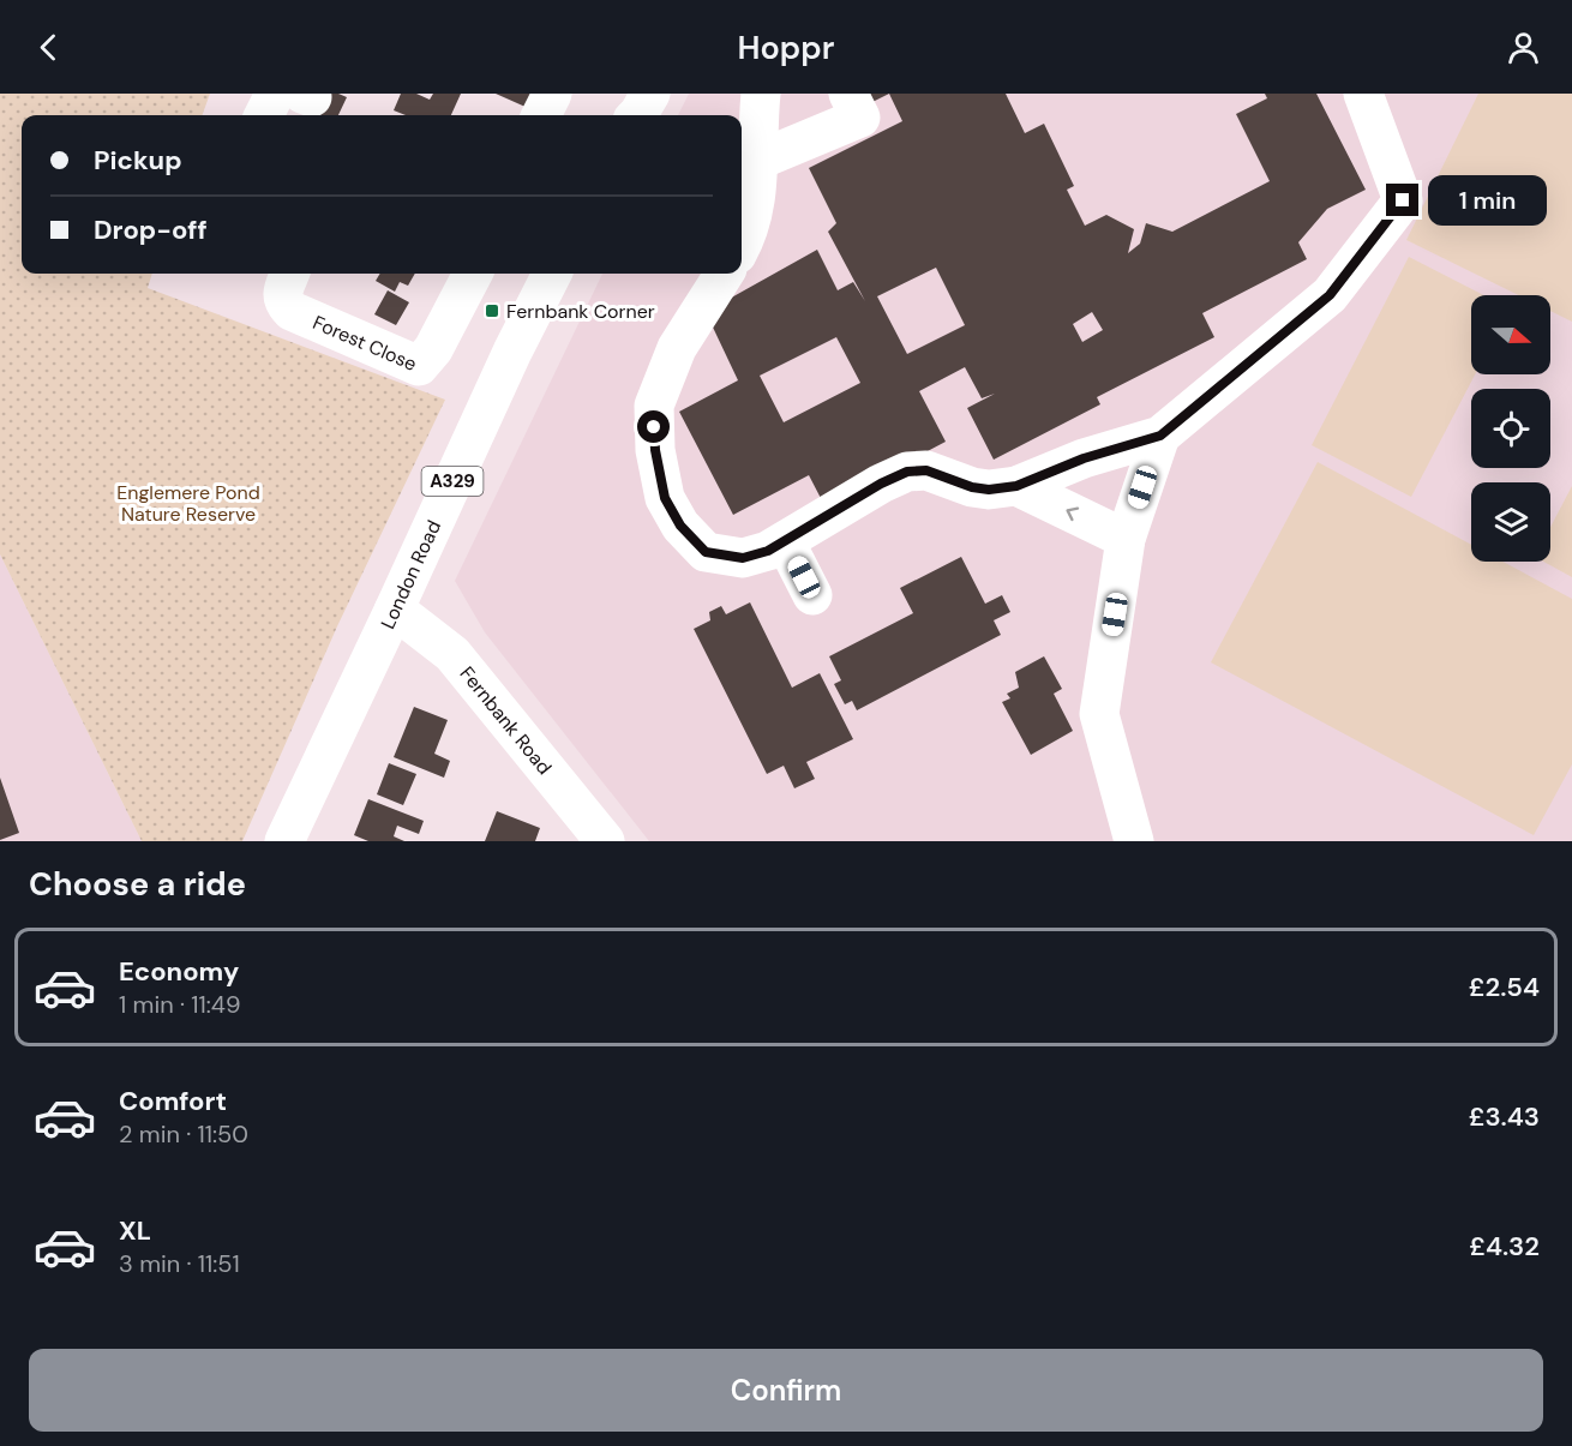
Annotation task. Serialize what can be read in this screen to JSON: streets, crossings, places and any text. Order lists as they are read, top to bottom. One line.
{"streets":{"main road":["Forest Close","A329","London Road","Fernbank Road"]},"crossings":[["London Road","Fernbank Road"]],"parks":["Englemere Pond Nature Reserve"],"places":{"transit":["Fernbank Corner"]},"north":"right","page":{"header":"Hoppr","banner":["Pickup","Drop-off"],"bubble":"1 min","heading":"Choose a ride","list":[{"name":"Economy","note":"1 min · 11:49","value":"£2.54"},{"name":"Comfort","note":"2 min · 11:50","value":"£3.43"},{"name":"XL","note":"3 min · 11:51","value":"£4.32"}],"buttons":"Confirm"}}
